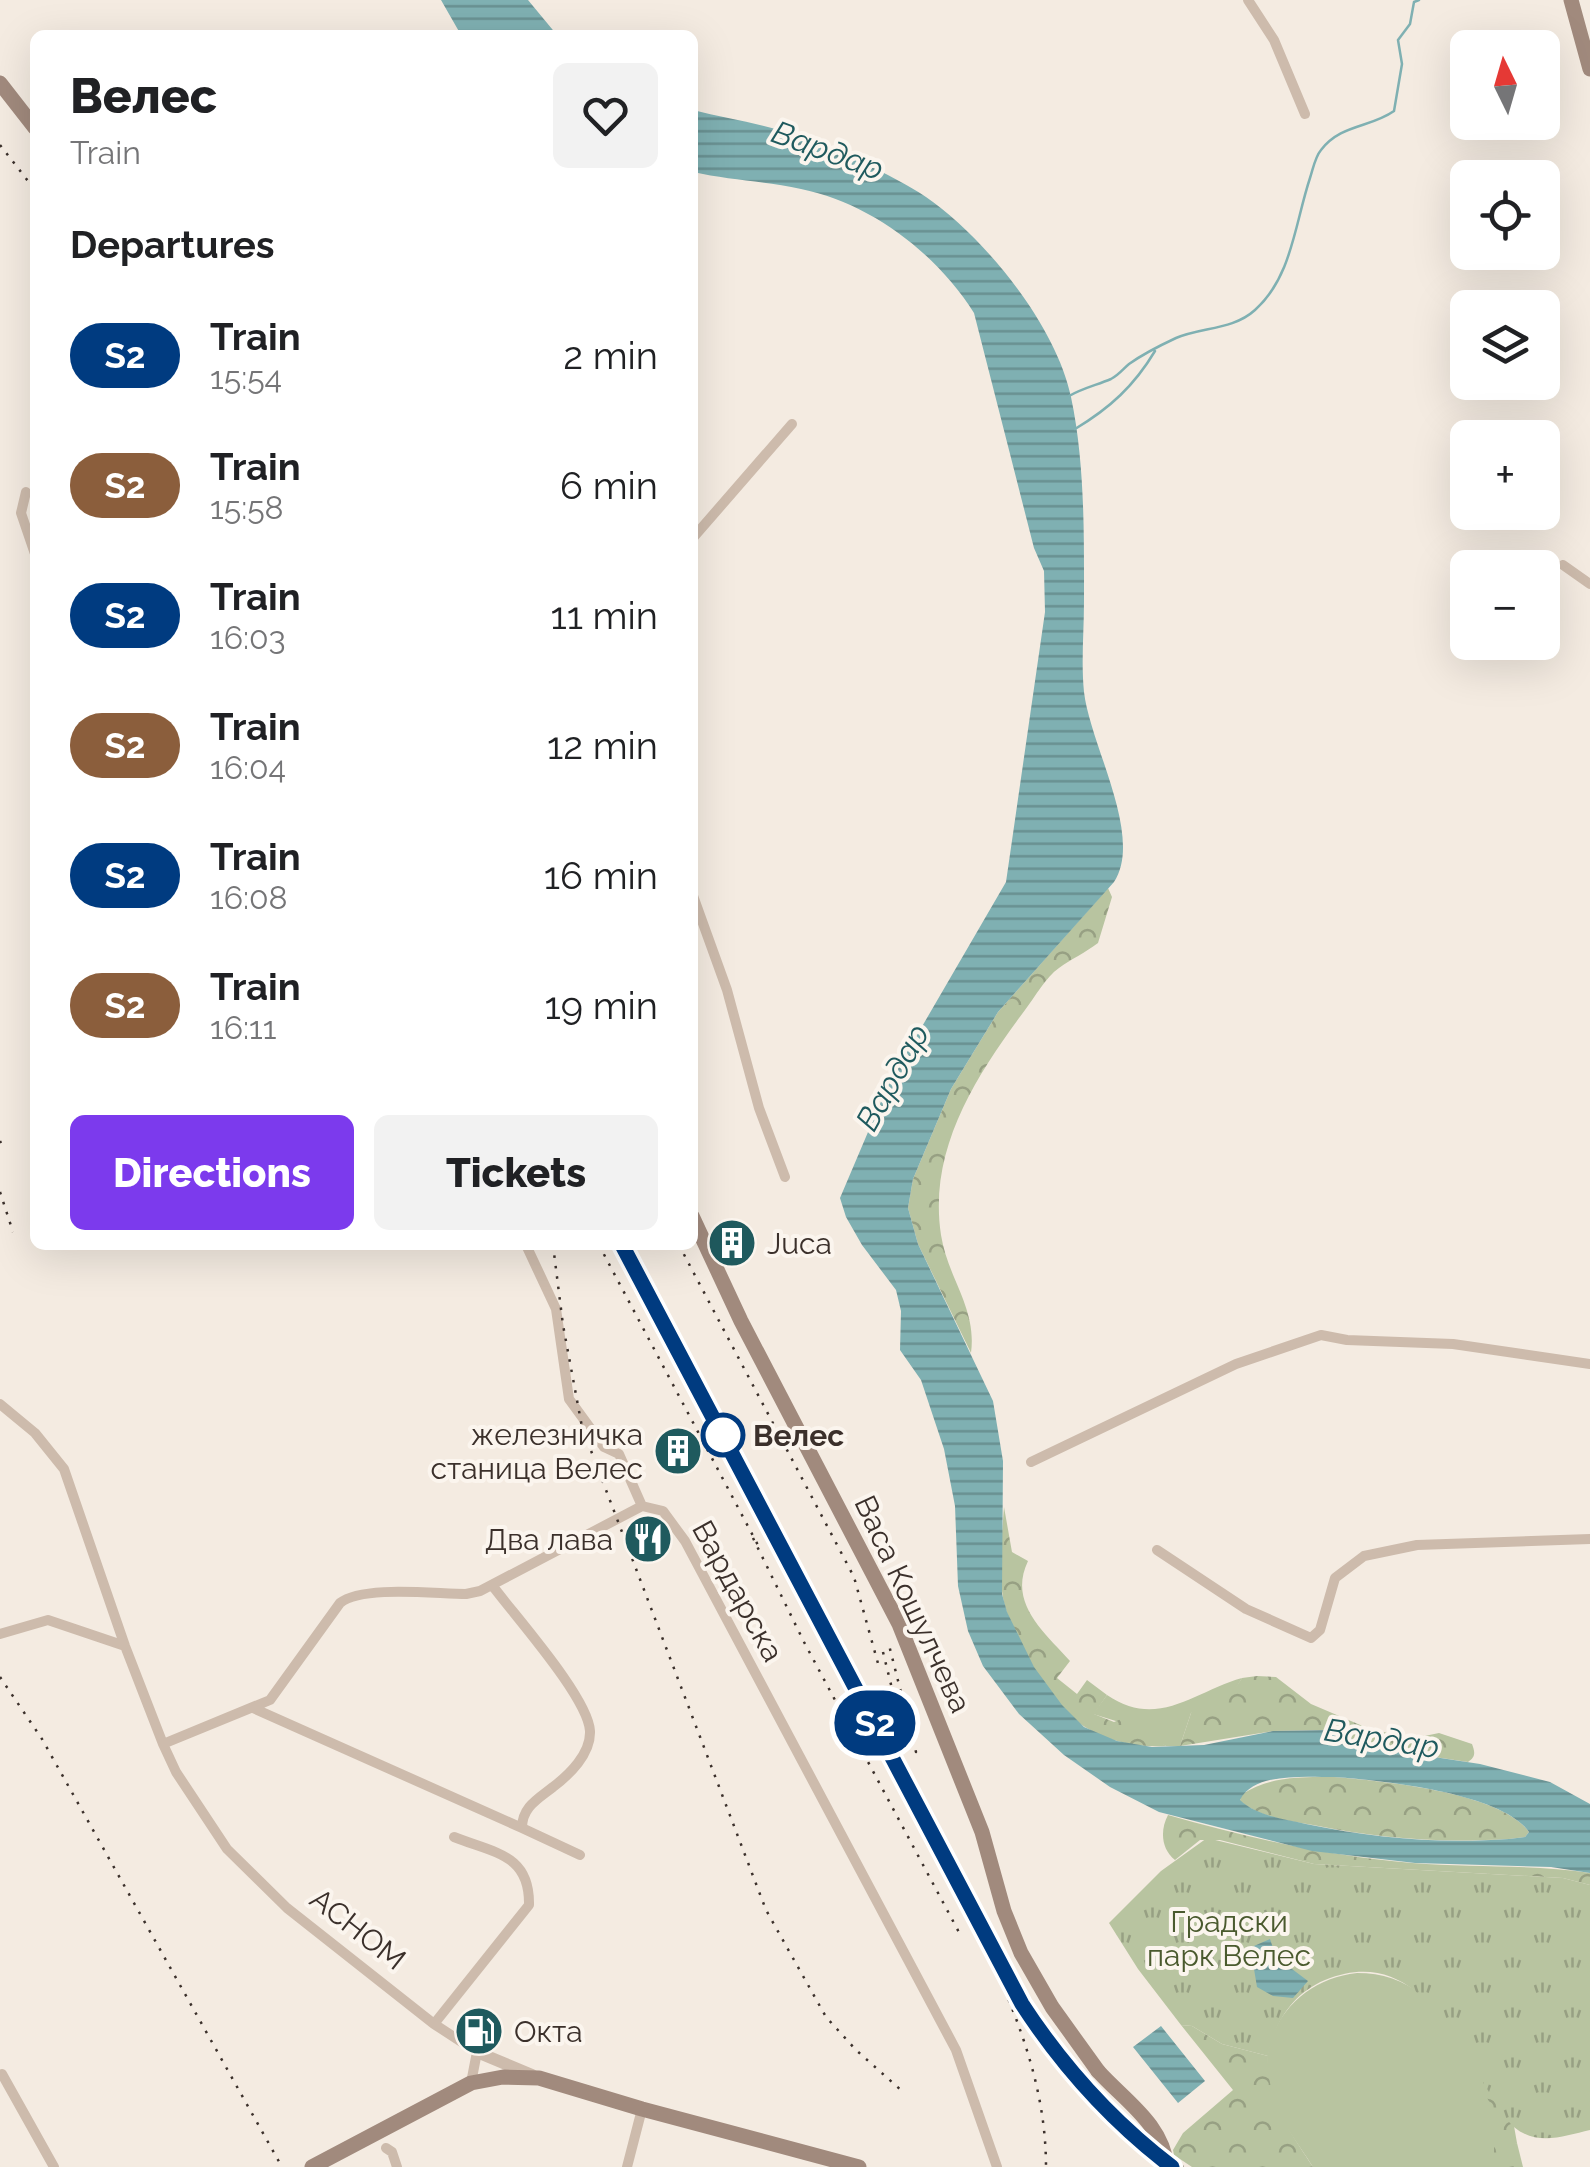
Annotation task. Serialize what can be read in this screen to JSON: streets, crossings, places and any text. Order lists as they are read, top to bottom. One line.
{"streets":{"main road":["Васа Кошулчева","АСНОМ"],"street":["Вардарска"]},"water":["Вардар"],"parks":["Градски парк Велес"],"places":{"building":["Juca","железничка станица Велес"],"other":["Велес"],"restaurant":["Два лава"],"fuel station":["Окта"]},"north":"top","page":{"on_map":"S2","map_buttons":["+","−"],"heading":[["Велес","Train"],"Departures"],"list":[{"mark":"S2","name":"Train","note":"15:54","value":"2 min"},{"mark":"S2","name":"Train","note":"15:58","value":"6 min"},{"mark":"S2","name":"Train","note":"16:03","value":"11 min"},{"mark":"S2","name":"Train","note":"16:04","value":"12 min"},{"mark":"S2","name":"Train","note":"16:08","value":"16 min"},{"mark":"S2","name":"Train","note":"16:11","value":"19 min"}],"buttons":["Directions","Tickets"]}}
